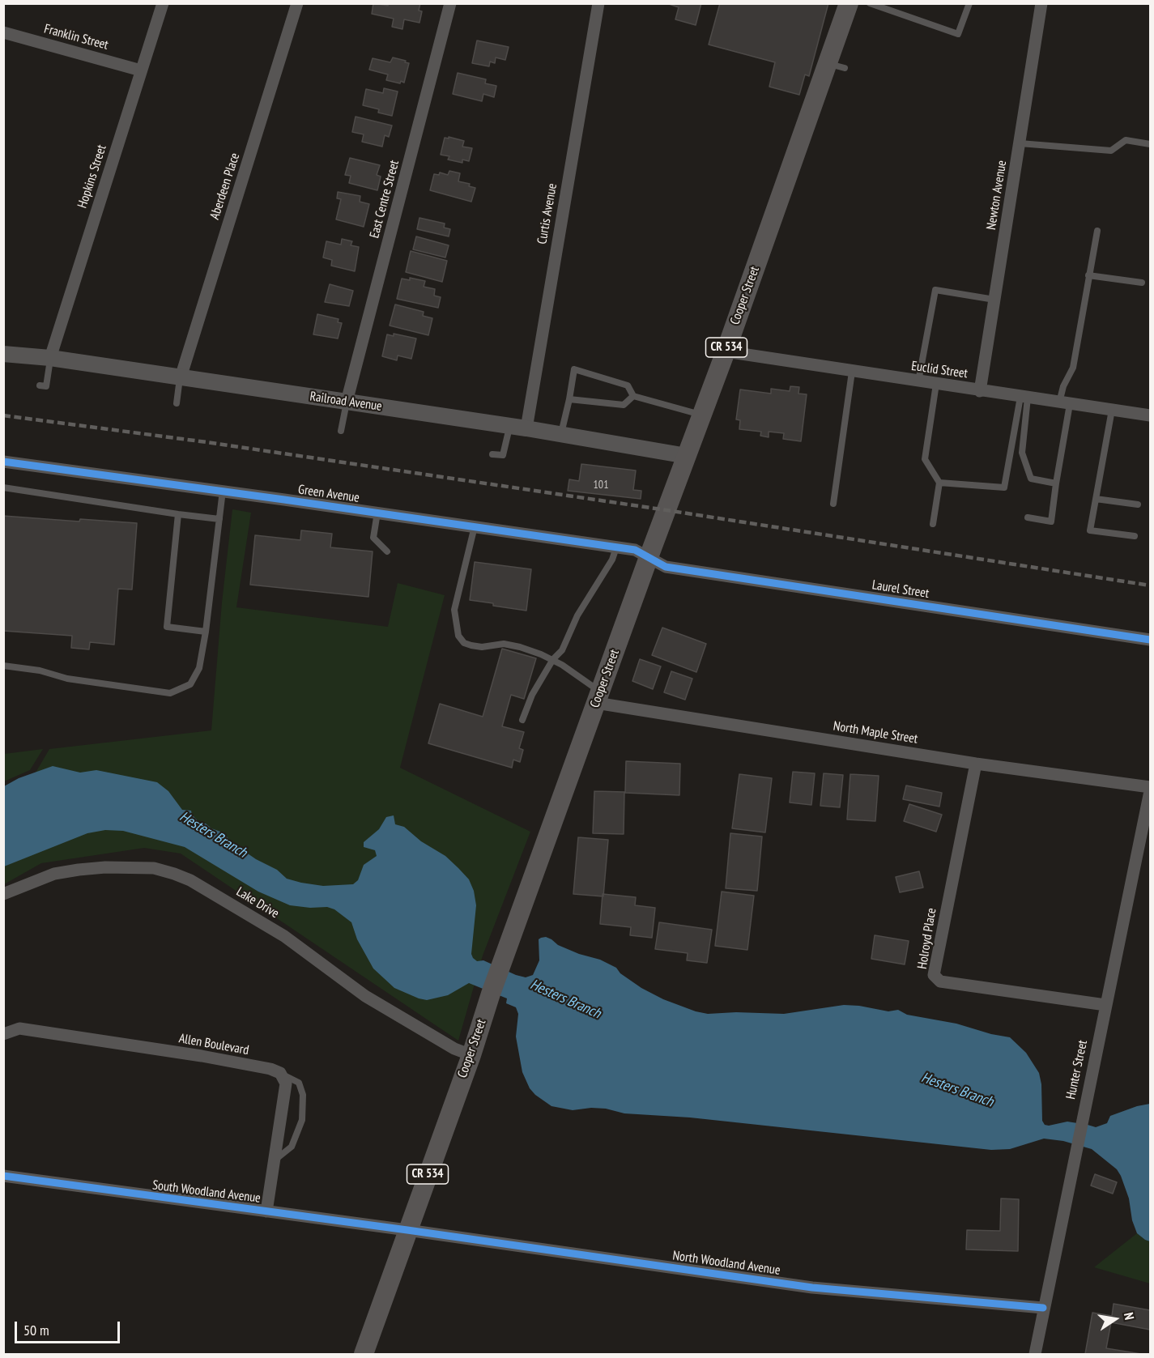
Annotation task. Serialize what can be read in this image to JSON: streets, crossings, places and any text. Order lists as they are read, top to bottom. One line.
{"streets":{"main road":["Cooper Street","CR 534"],"street":["Franklin Street","Hopkins Street","Aberdeen Place","Newton Avenue","East Centre Street","Curtis Avenue","Euclid Street","Railroad Avenue","Green Avenue","Laurel Street","North Maple Street","Lake Drive","Holroyd Place","Allen Boulevard","Hunter Street","South Woodland Avenue","North Woodland Avenue"]},"crossings":[["Franklin Street","Hopkins Street"],["Hopkins Street","Railroad Avenue"],["Aberdeen Place","Railroad Avenue"],["Newton Avenue","Euclid Street"],["East Centre Street","Railroad Avenue"],["Curtis Avenue","Railroad Avenue"],["Cooper Street","Euclid Street"],["Cooper Street","Railroad Avenue"],["Cooper Street","Green Avenue"],["Cooper Street","Laurel Street"],["Cooper Street","North Maple Street"],["Cooper Street","Lake Drive"],["Cooper Street","South Woodland Avenue"],["Cooper Street","North Woodland Avenue"],["Green Avenue","Laurel Street"],["North Maple Street","Holroyd Place"],["Holroyd Place","Hunter Street"],["Hunter Street","North Woodland Avenue"],["South Woodland Avenue","North Woodland Avenue"]],"water":["Hesters Branch"],"house_numbers":["101"],"scale_bar":"50 m","north":"right"}
